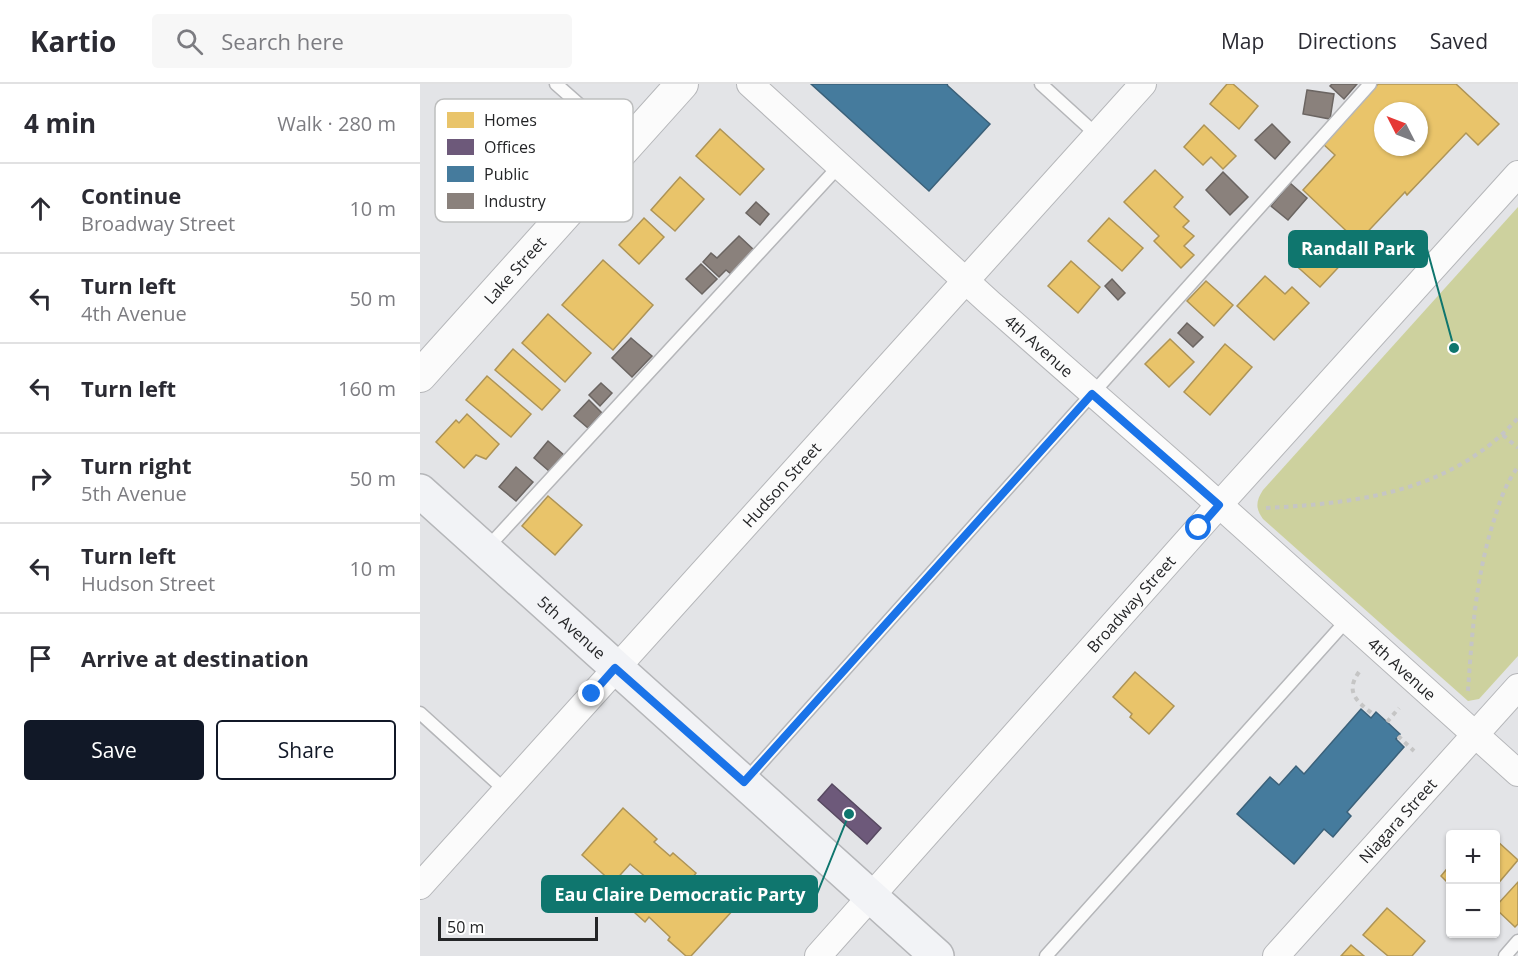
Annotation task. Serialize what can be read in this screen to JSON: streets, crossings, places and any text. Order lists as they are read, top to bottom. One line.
{"streets":{"main road":["5th Avenue"],"street":["Lake Street","4th Avenue","Hudson Street","Broadway Street","Niagara Street"]},"crossings":[["4th Avenue","Hudson Street"],["4th Avenue","Broadway Street"],["4th Avenue","Niagara Street"],["Hudson Street","5th Avenue"],["Broadway Street","5th Avenue"]],"places":["Randall Park","Eau Claire Democratic Party"],"legend":["Homes","Offices","Public","Industry"],"scale_bar":"50 m","north":"top left","page":{"header":"Kartio","search":"Search here","nav":["Map","Directions","Saved"],"heading":["4 min","Walk · 280 m"],"list":[["Continue","Broadway Street","10 m"],["Turn left","4th Avenue","50 m"],["Turn left","160 m"],["Turn right","5th Avenue","50 m"],["Turn left","Hudson Street","10 m"],"Arrive at destination"],"buttons":["Save","Share"],"map_buttons":["+","−"],"scale":"50 m"}}
